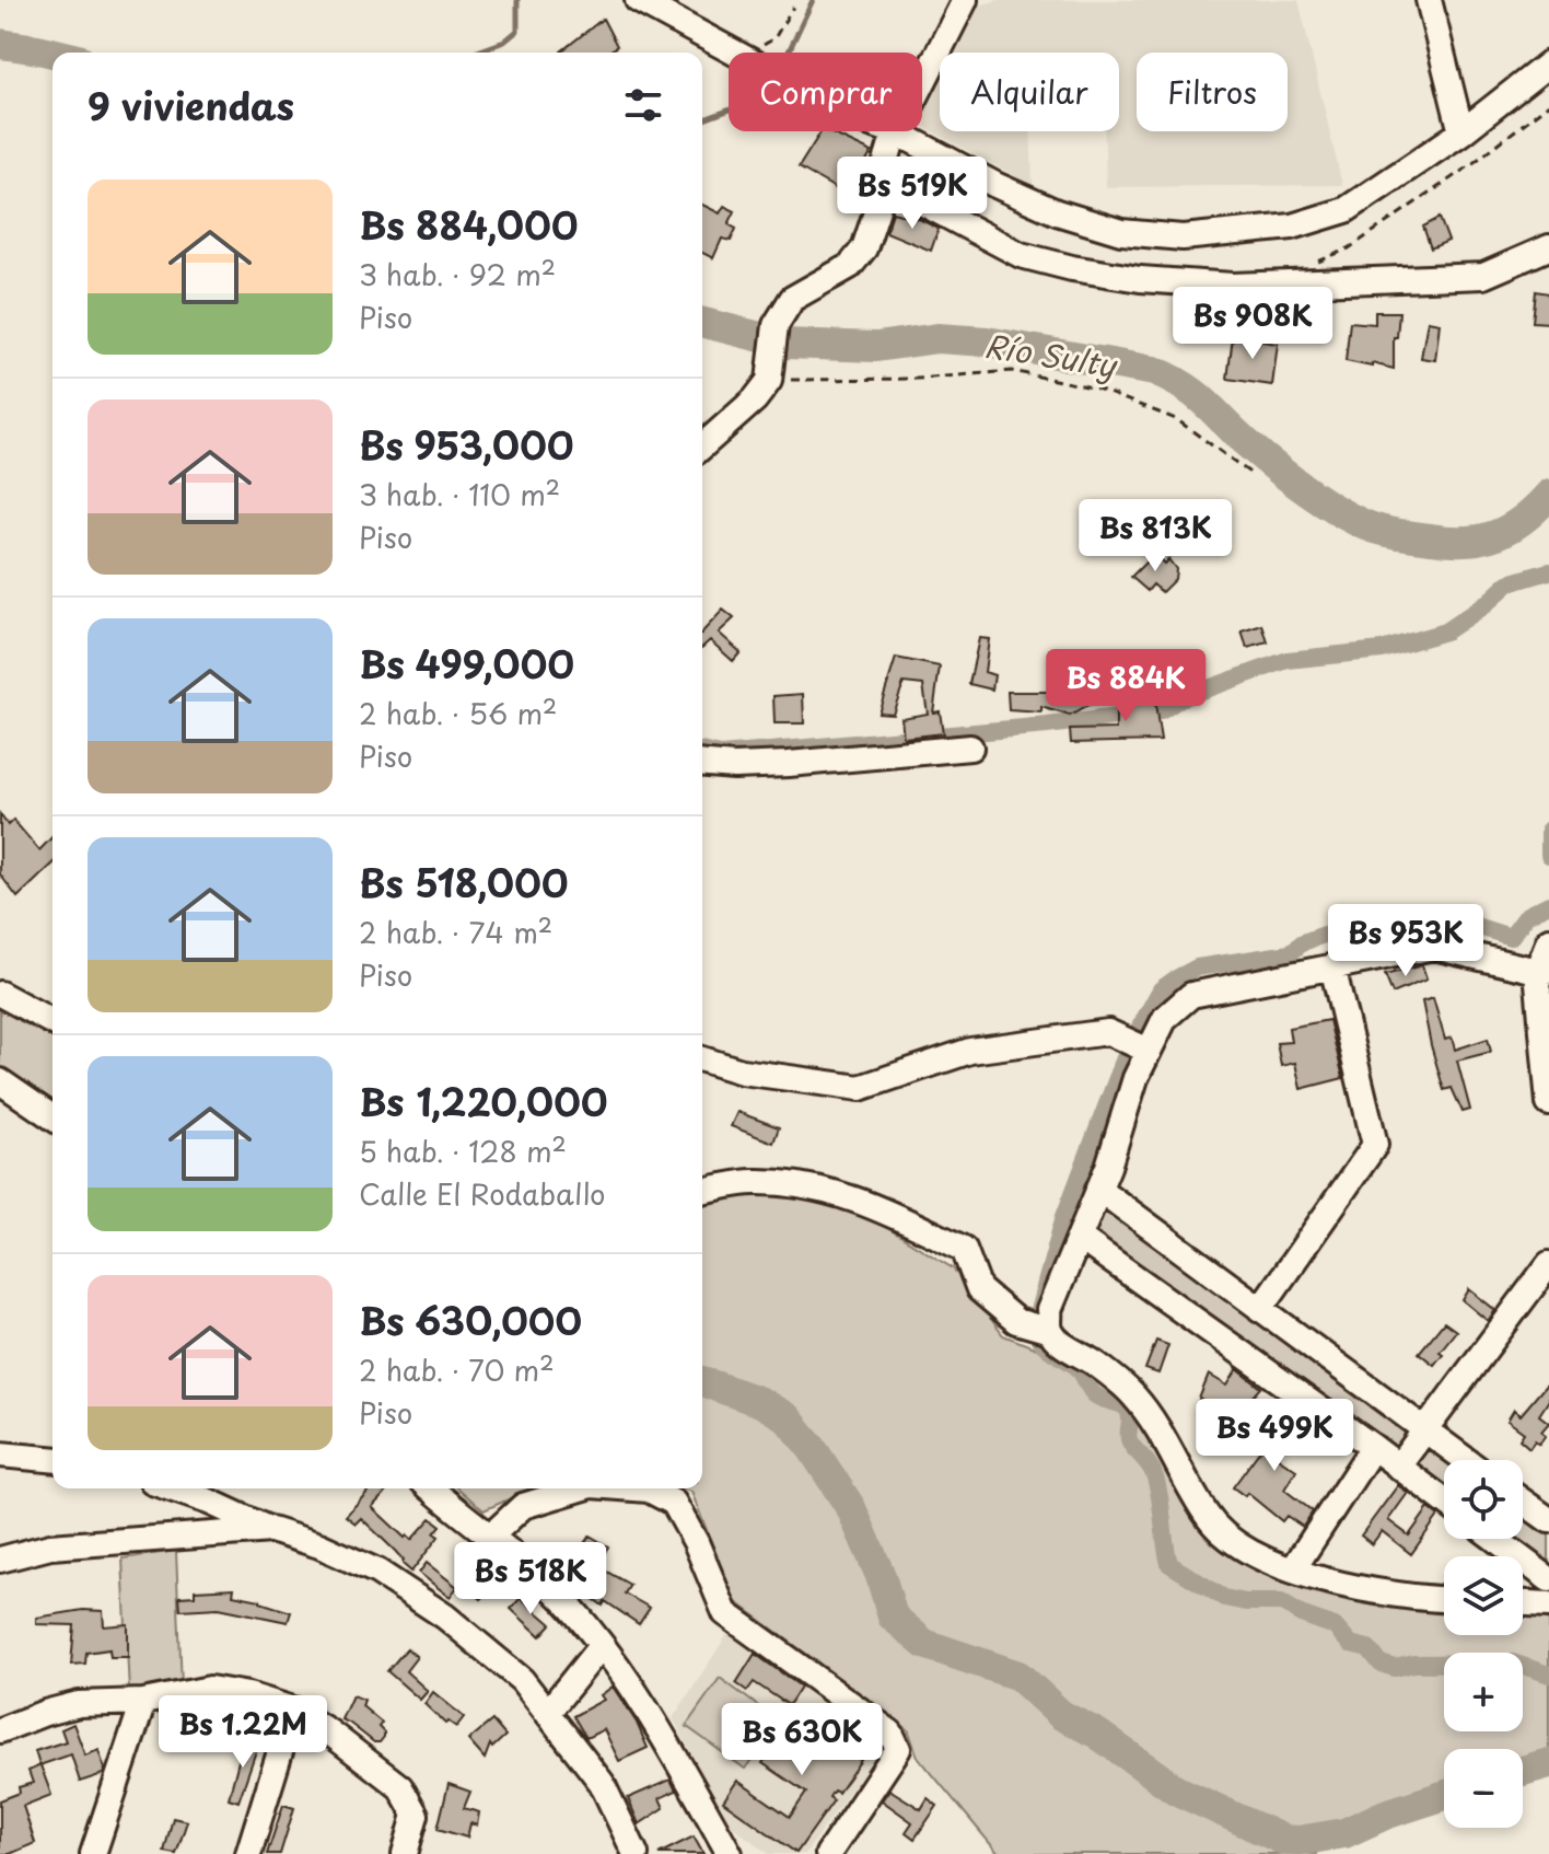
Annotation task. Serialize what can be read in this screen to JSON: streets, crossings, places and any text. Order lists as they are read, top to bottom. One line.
{"water":["Río Sulty"],"page":{"chip":["Comprar","Alquilar","Filtros"],"heading":"9 viviendas","price":["Bs 519K","Bs 908K","Bs 813K","Bs 884K","Bs 953K","Bs 499K","Bs 518K","Bs 1.22M","Bs 630K"],"list":[{"name":"Bs 884,000","note":"3 hab. · 92 m² · Piso"},{"name":"Bs 953,000","note":"3 hab. · 110 m² · Piso"},{"name":"Bs 499,000","note":"2 hab. · 56 m² · Piso"},{"name":"Bs 518,000","note":"2 hab. · 74 m² · Piso"},{"name":"Bs 1,220,000","note":"5 hab. · 128 m² · Calle El Rodaballo"},{"name":"Bs 630,000","note":"2 hab. · 70 m² · Piso"}],"map_buttons":["+","−"]}}
